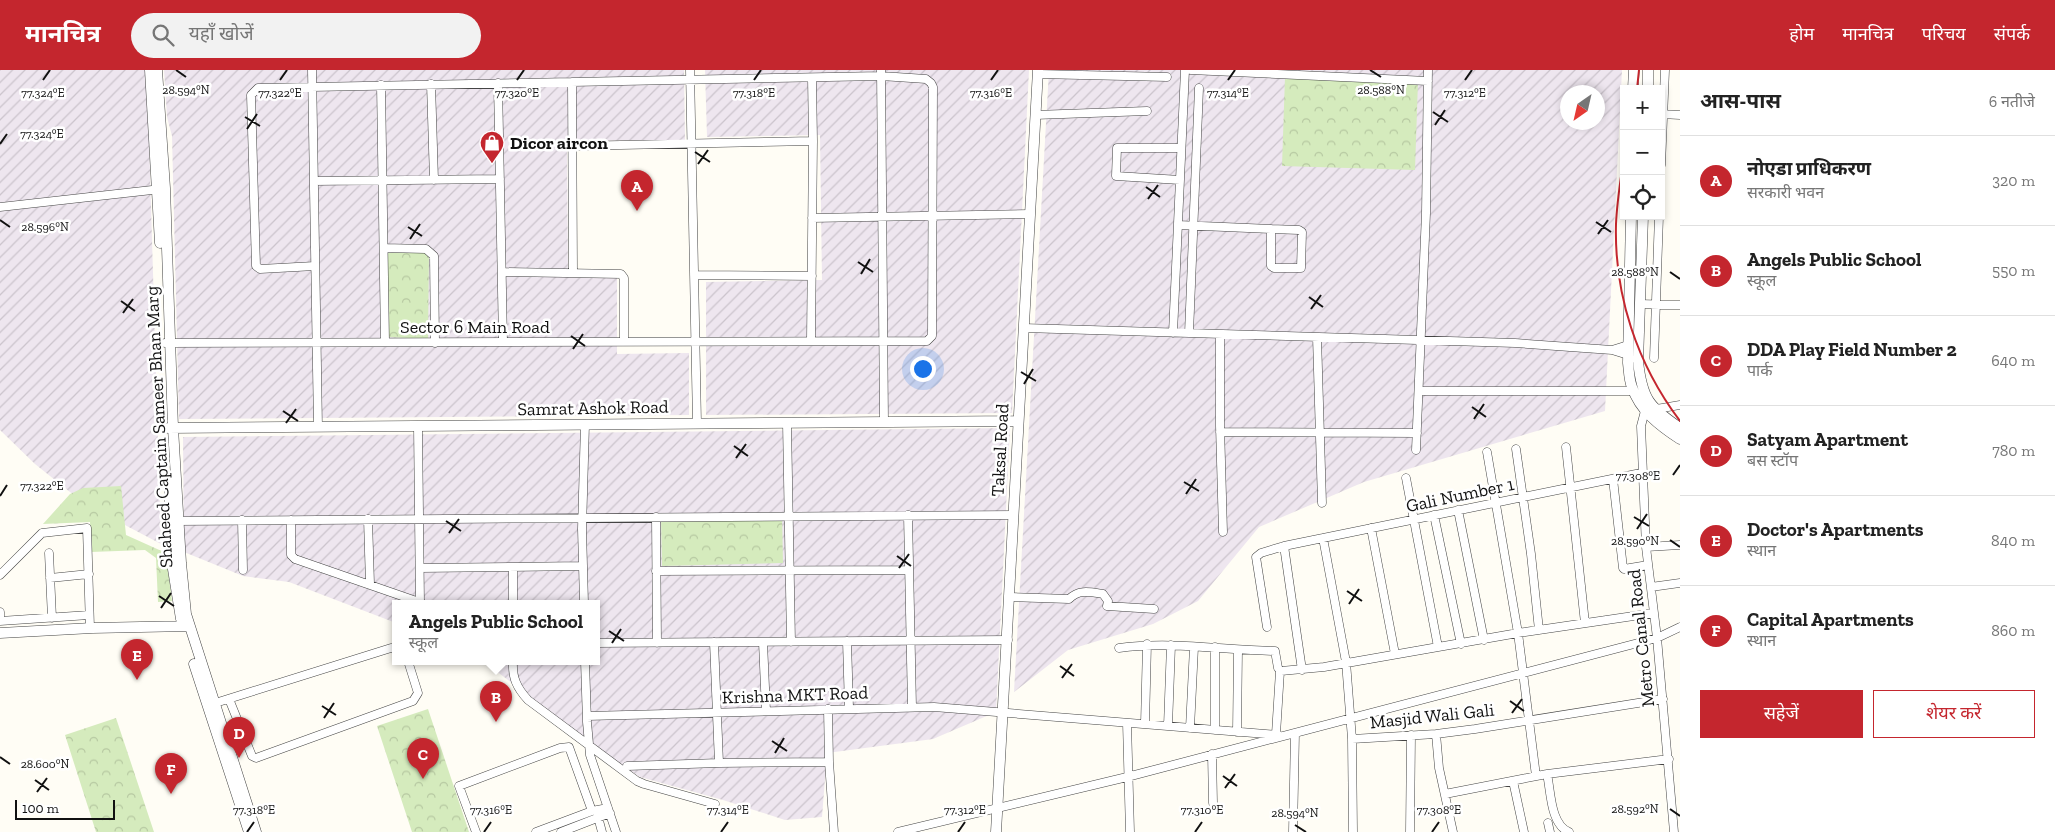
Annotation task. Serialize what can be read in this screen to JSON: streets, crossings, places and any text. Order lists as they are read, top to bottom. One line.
{"streets":{"street":["Sector 6 Main Road","Samrat Ashok Road","Shaheed Captain Sameer Bhan Marg","Taksal Road","Gali Number 1","Metro Canal Road","Krishna MKT Road","Masjid Wali Gali"]},"crossings":[["Sector 6 Main Road","Shaheed Captain Sameer Bhan Marg"],["Samrat Ashok Road","Shaheed Captain Sameer Bhan Marg"],["Samrat Ashok Road","Taksal Road"],["Taksal Road","Krishna MKT Road"],["Gali Number 1","Metro Canal Road"],["Metro Canal Road","Masjid Wali Gali"]],"places":{"shop":["Dicor aircon"]},"scale_bar":"100 m","north":"bottom left","page":{"header":"मानचित्र","search":"यहाँ खोजें","nav":["होम","मानचित्र","परिचय","संपर्क"],"heading":["आस-पास","6 नतीजे"],"map_buttons":["+","−"],"list":[{"mark":"A","name":"नोएडा प्राधिकरण","note":"सरकारी भवन","value":"320 m"},{"mark":"B","name":"Angels Public School","note":"स्कूल","value":"550 m"},{"mark":"C","name":"DDA Play Field Number 2","note":"पार्क","value":"640 m"},{"mark":"D","name":"Satyam Apartment","note":"बस स्टॉप","value":"780 m"},{"mark":"E","name":"Doctor's Apartments","note":"स्थान","value":"840 m"},{"mark":"F","name":"Capital Apartments","note":"स्थान","value":"860 m"}],"pins":["A","E","B","D","C","F"],"popup":["Angels Public School","स्कूल"],"buttons":["सहेजें","शेयर करें"],"scale":"100 m"},"coordinates":["28.594°N","28.588°N","77.324°E","77.322°E","77.320°E","77.318°E","77.316°E","77.314°E","77.312°E","28.596°N","77.308°E","28.590°N","28.600°N","28.592°N","77.310°E"]}
